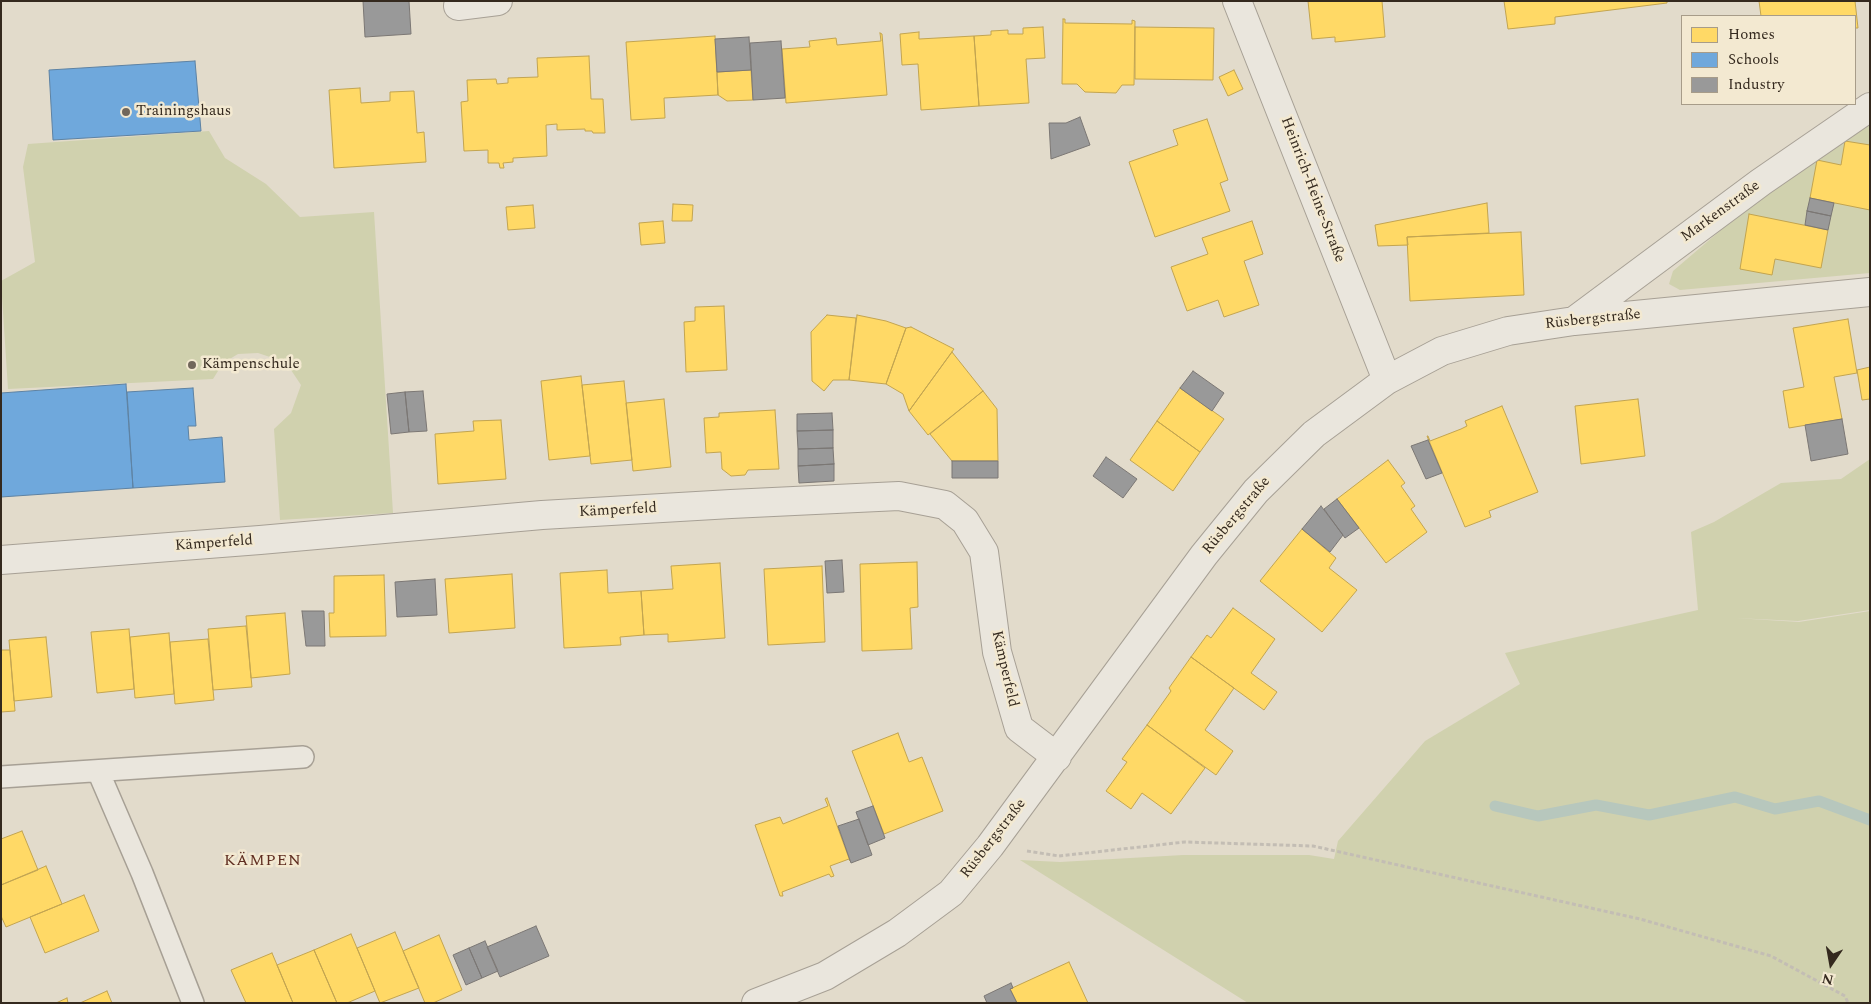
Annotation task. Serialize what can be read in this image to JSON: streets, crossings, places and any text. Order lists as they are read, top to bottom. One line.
{"streets":{"street":["Heinrich-Heine-Straße","Markenstraße","Rüsbergstraße","Kämperfeld"]},"crossings":[["Heinrich-Heine-Straße","Rüsbergstraße"],["Markenstraße","Rüsbergstraße"],["Rüsbergstraße","Kämperfeld"]],"districts":["KÄMPEN"],"places":["Trainingshaus","Kämpenschule"],"legend":["Homes","Schools","Industry"],"north":"bottom"}
